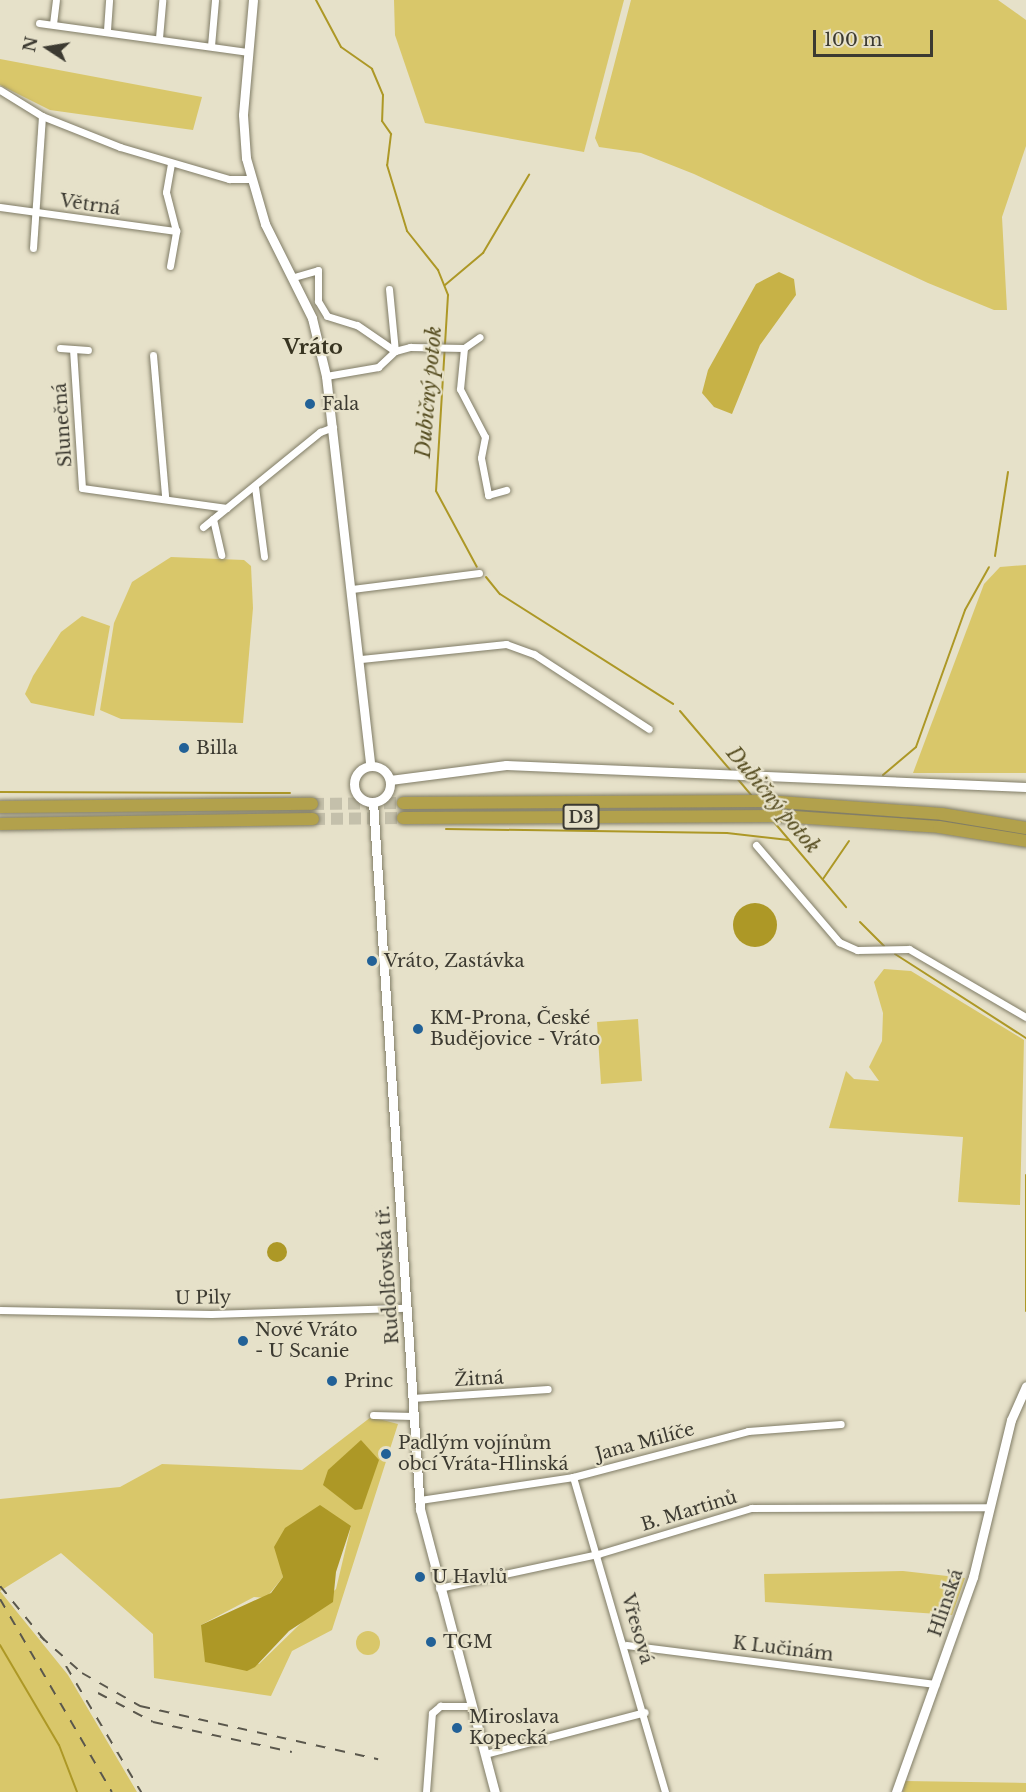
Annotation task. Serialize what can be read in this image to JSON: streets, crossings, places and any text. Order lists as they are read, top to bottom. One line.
{"streets":{"highway":["D3"],"main road":["Rudolfovská tř.","Hlinská"],"street":["Větrná","Slunečná","U Pily","Žitná","Jana Milíče","B. Martinů","Vřesová","K Lučinám"]},"crossings":[["Rudolfovská tř.","U Pily"],["Rudolfovská tř.","Žitná"],["Rudolfovská tř.","Jana Milíče"],["Rudolfovská tř.","B. Martinů"],["Jana Milíče","Vřesová"],["B. Martinů","Hlinská"],["B. Martinů","Vřesová"],["Hlinská","K Lučinám"],["Vřesová","K Lučinám"]],"districts":["Vráto"],"water":["Dubičný potok"],"places":["Fala","Billa","Vráto, Zastávka","KM-Prona, České Budějovice - Vráto","Nové Vráto - U Scanie","Princ","Padlým vojínům obcí Vráta-Hlinská","U Havlů","TGM","Miroslava Kopecká"],"scale_bar":"100 m","north":"left"}
